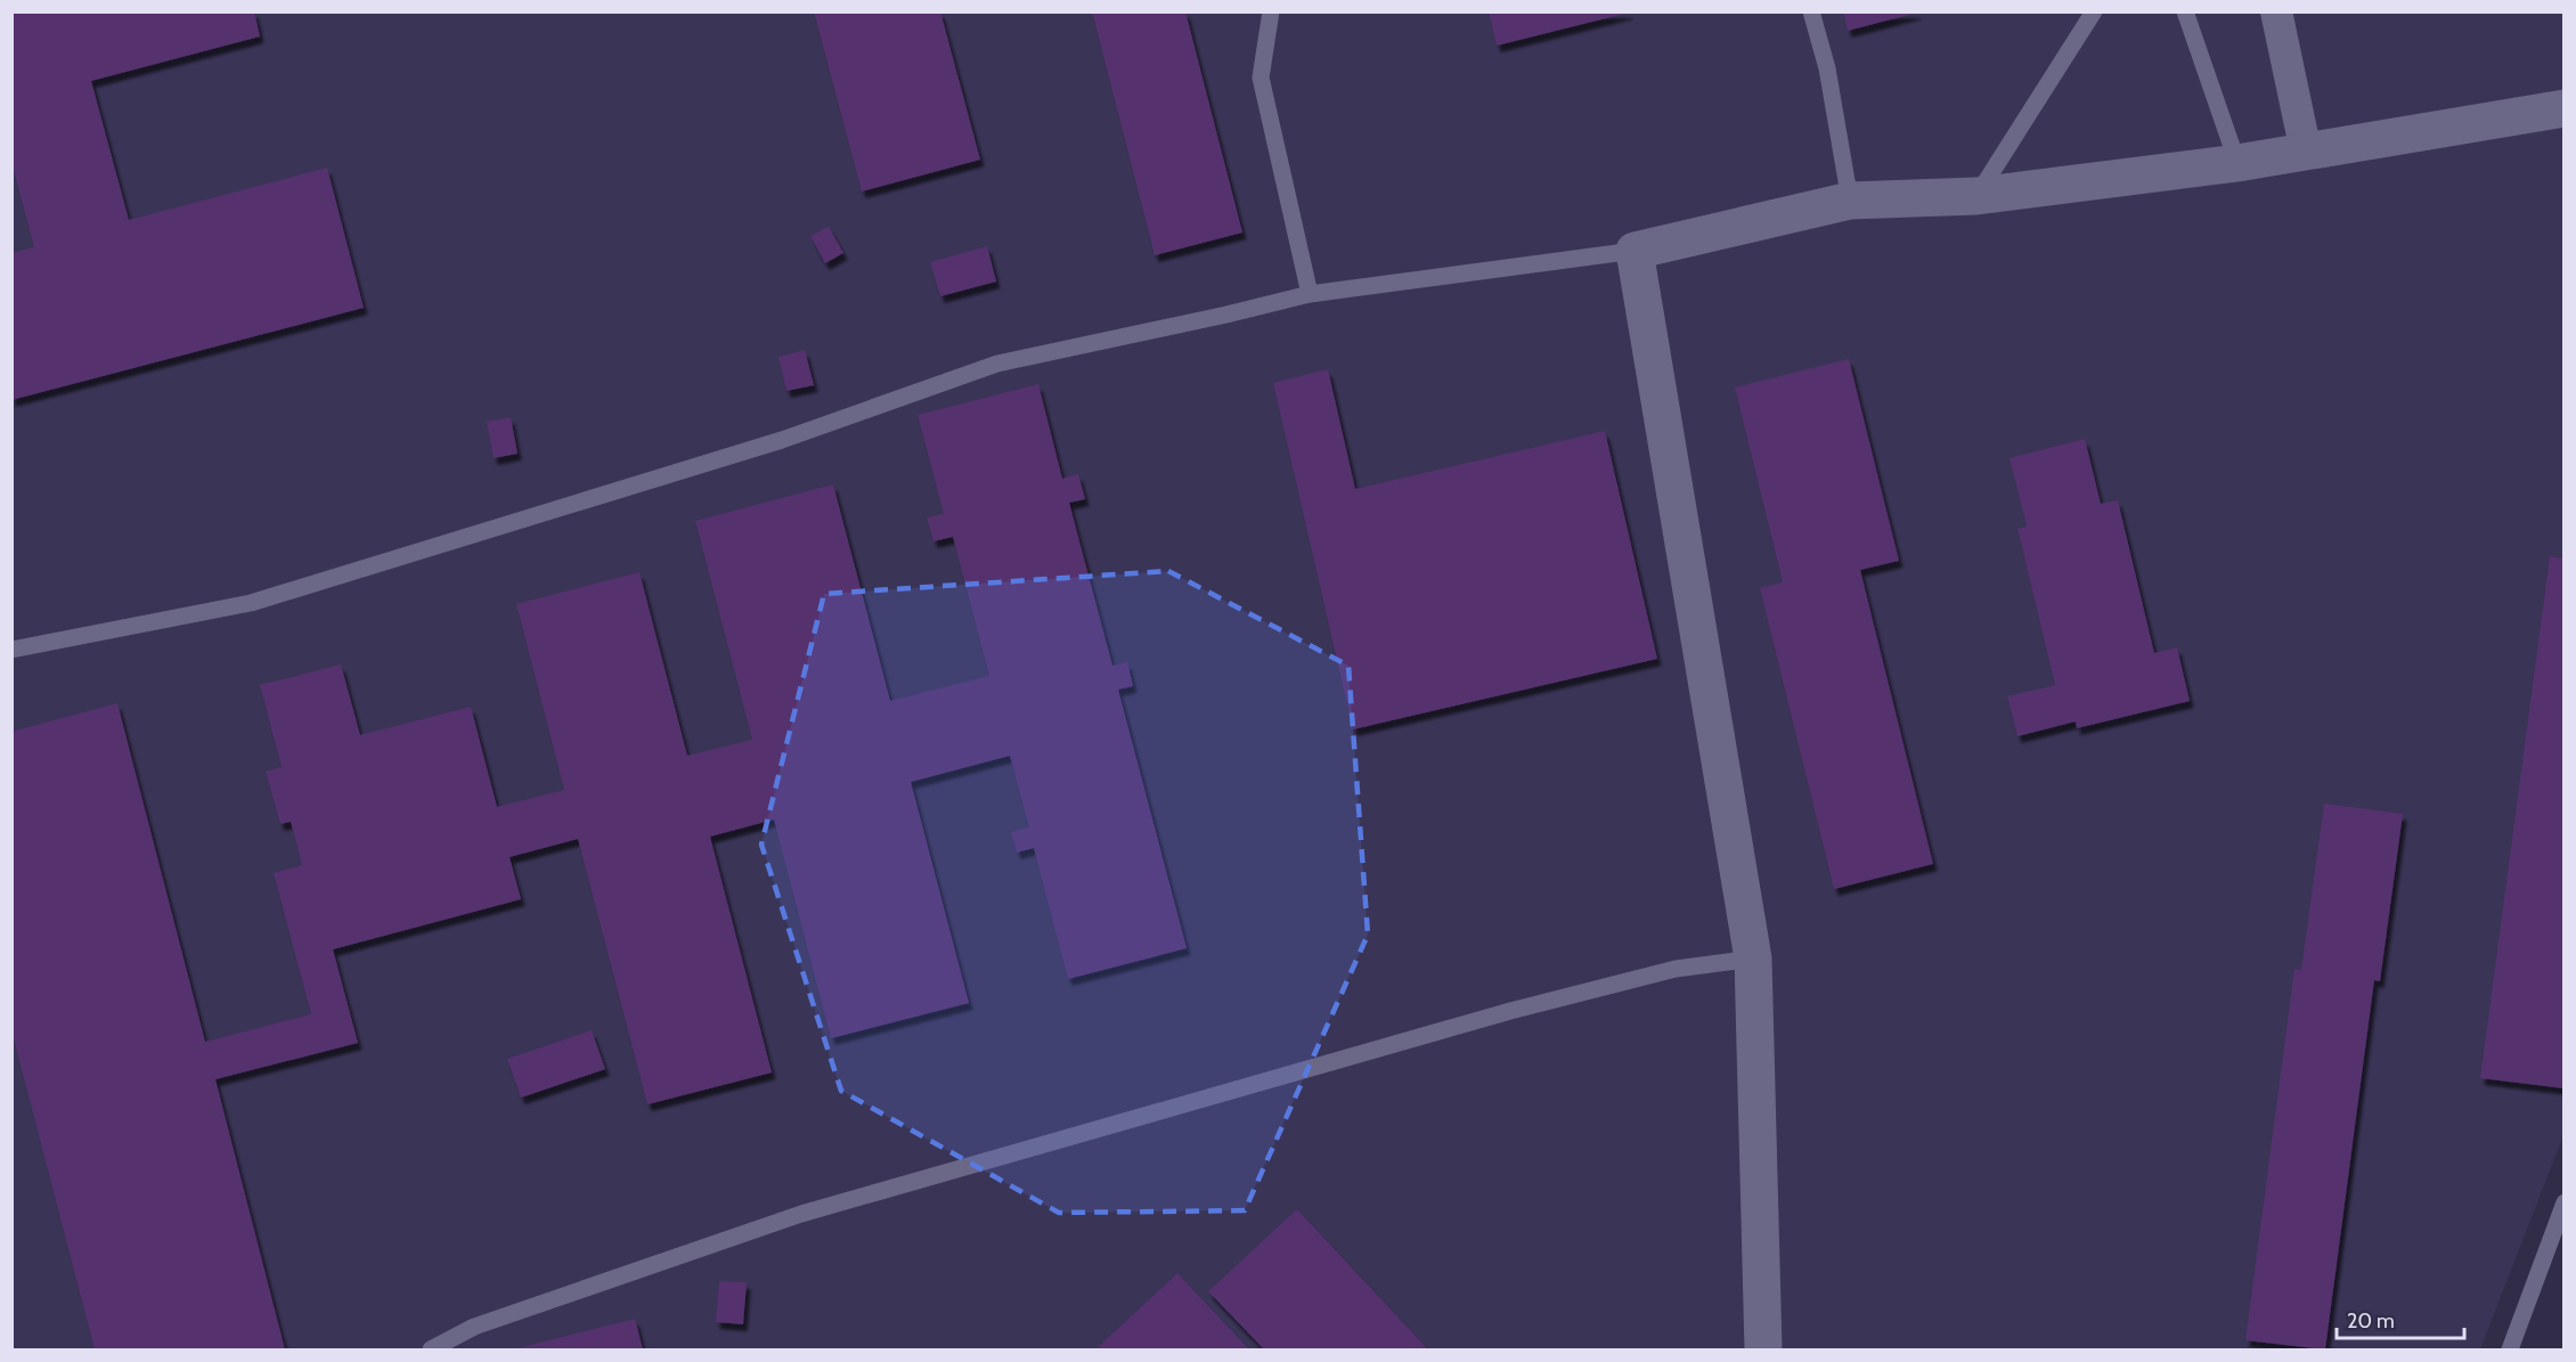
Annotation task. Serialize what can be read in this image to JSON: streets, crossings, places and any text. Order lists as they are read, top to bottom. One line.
{"scale_bar":"20 m"}
